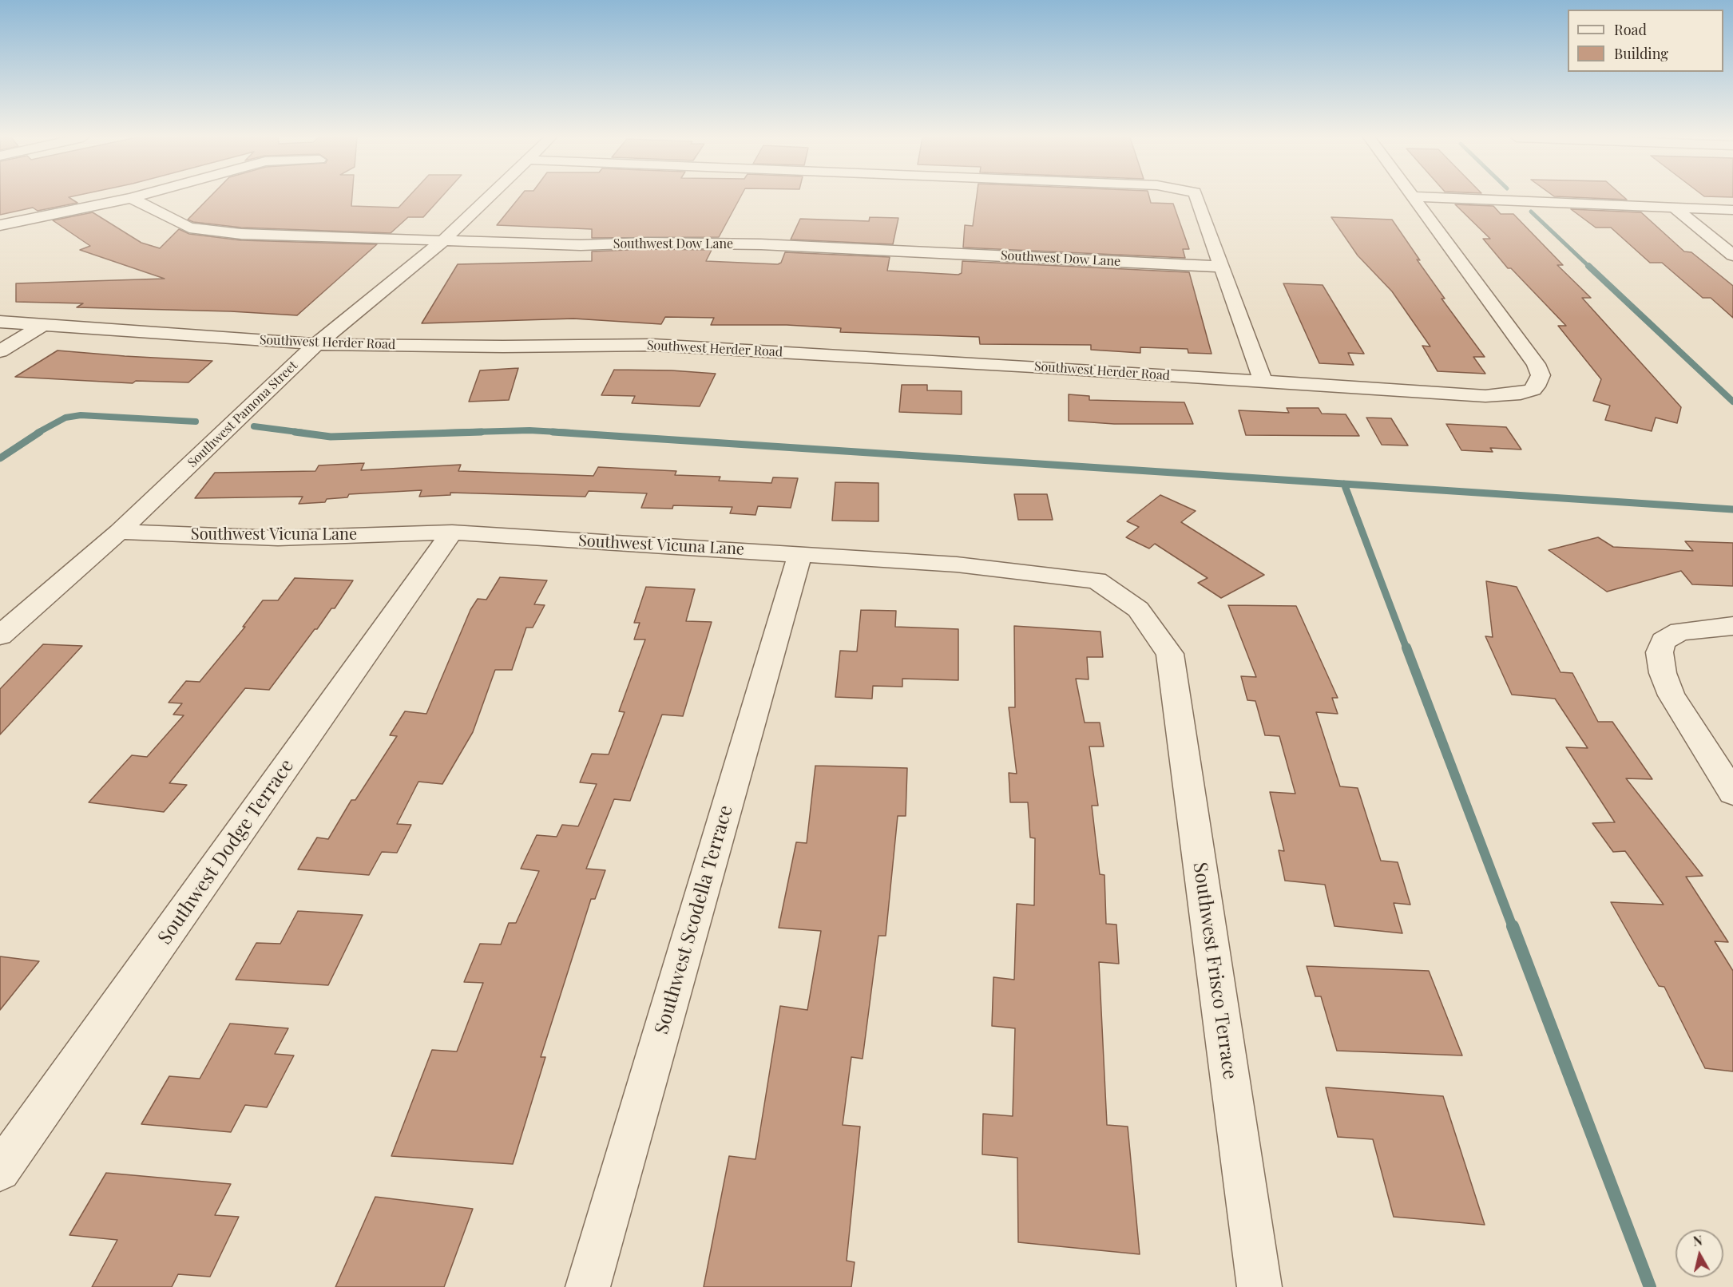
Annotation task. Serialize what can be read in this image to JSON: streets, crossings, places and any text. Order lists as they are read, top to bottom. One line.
{"streets":{"street":["Southwest Dow Lane","Southwest Herder Road","Southwest Pamona Street","Southwest Vicuna Lane","Southwest Dodge Terrace","Southwest Scodella Terrace","Southwest Frisco Terrace"]},"crossings":[["Southwest Dow Lane","Southwest Pamona Street"],["Southwest Herder Road","Southwest Pamona Street"],["Southwest Pamona Street","Southwest Vicuna Lane"],["Southwest Vicuna Lane","Southwest Dodge Terrace"],["Southwest Vicuna Lane","Southwest Scodella Terrace"],["Southwest Vicuna Lane","Southwest Frisco Terrace"]],"legend":["Road","Building"],"north":"top"}
